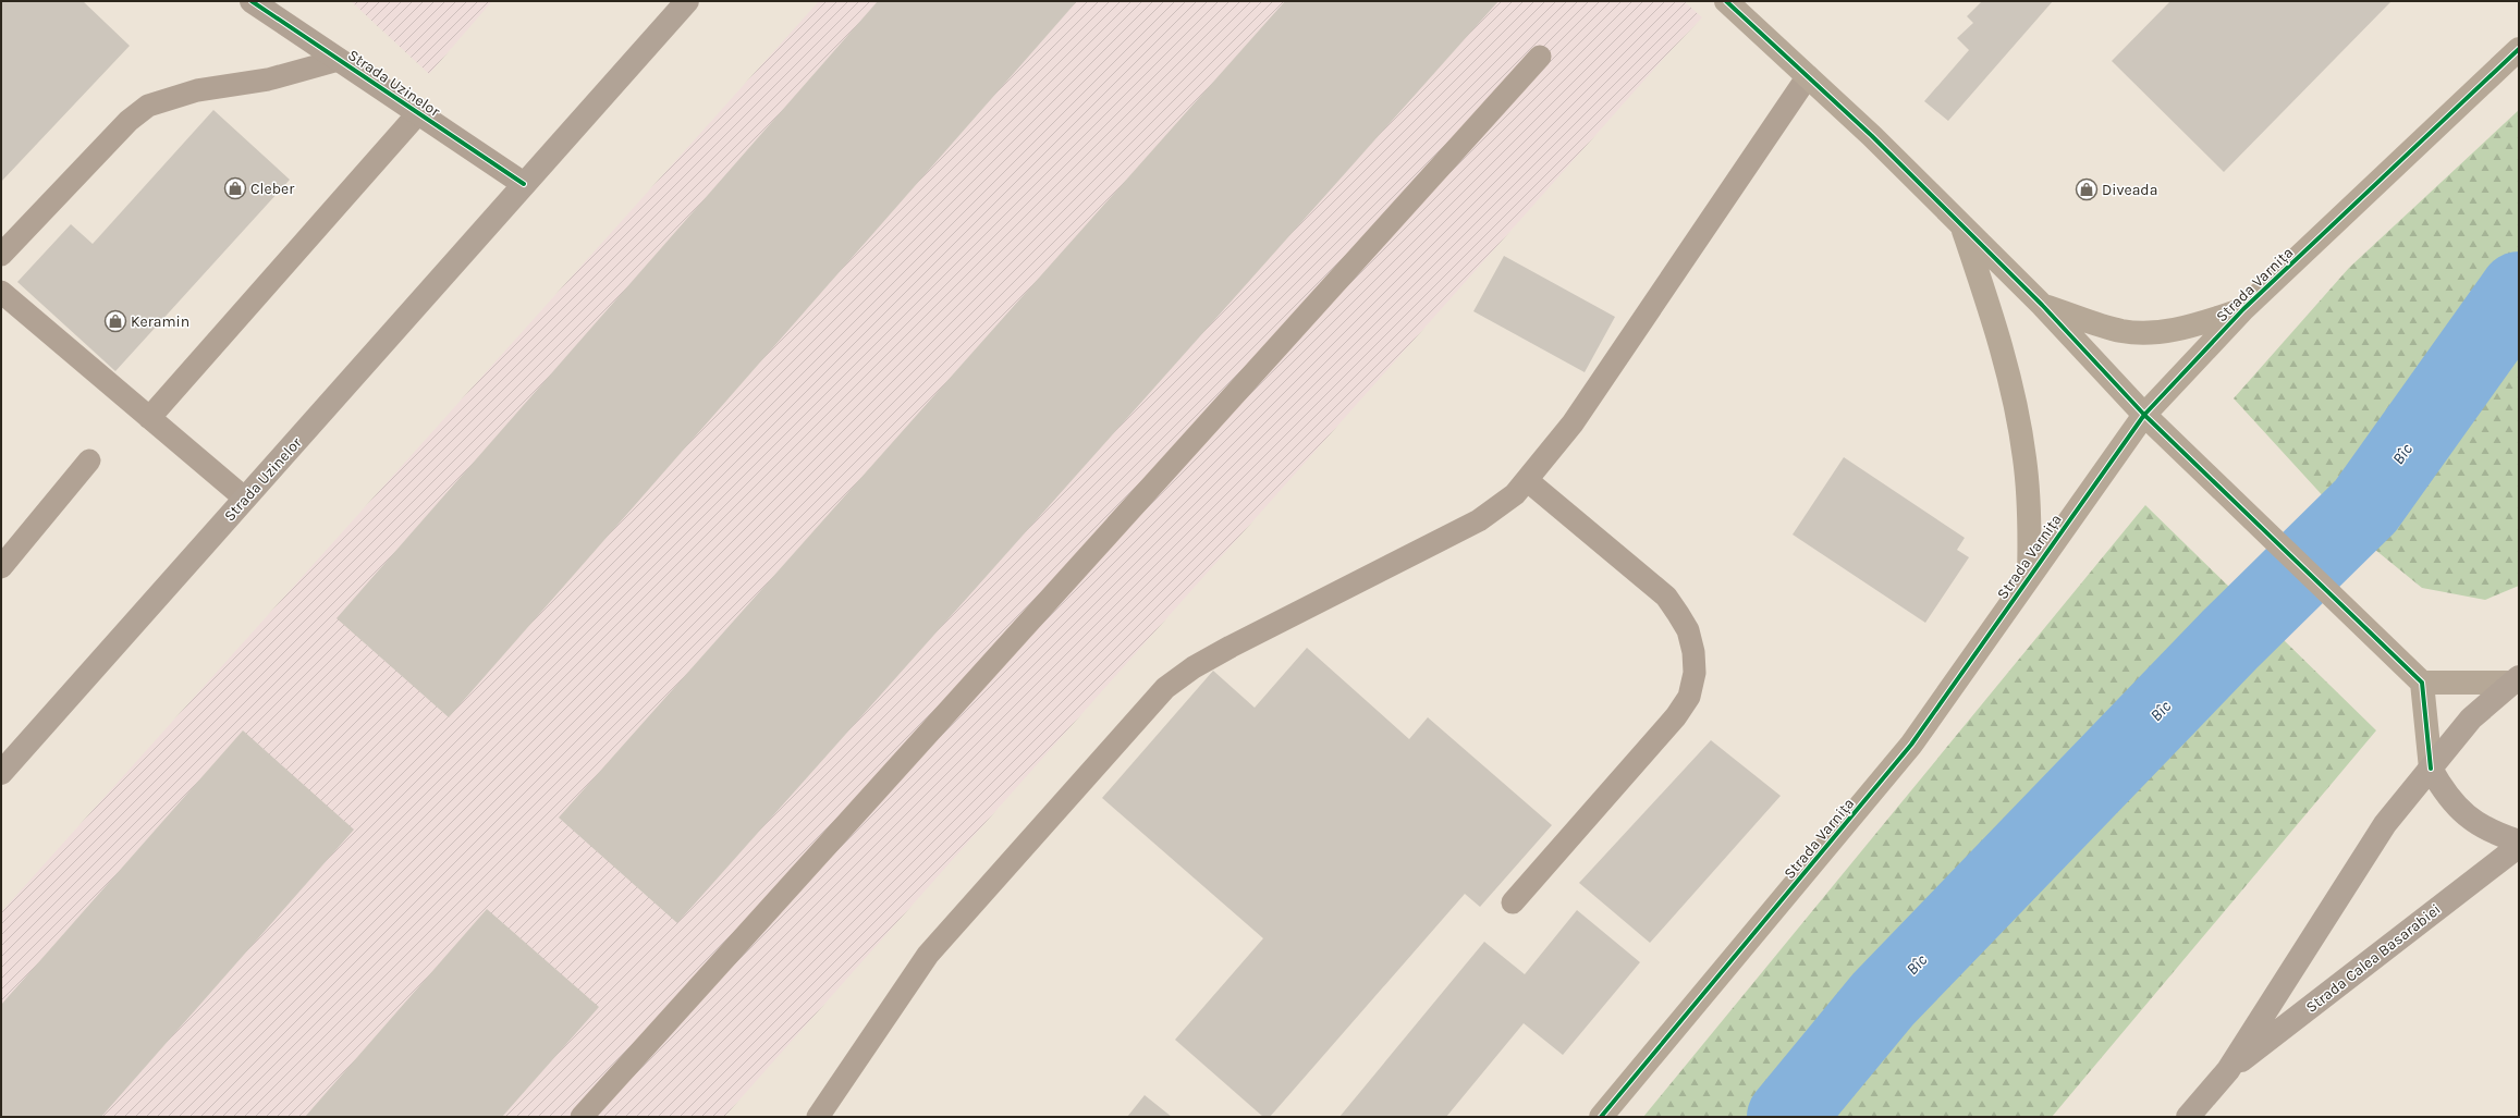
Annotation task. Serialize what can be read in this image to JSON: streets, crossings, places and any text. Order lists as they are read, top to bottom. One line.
{"streets":{"main road":["Strada Uzinelor","Strada Calea Basarabiei"],"street":["Strada Varnița"]},"water":["Bîc"],"places":{"shop":["Cleber","Diveada","Keramin"]}}
